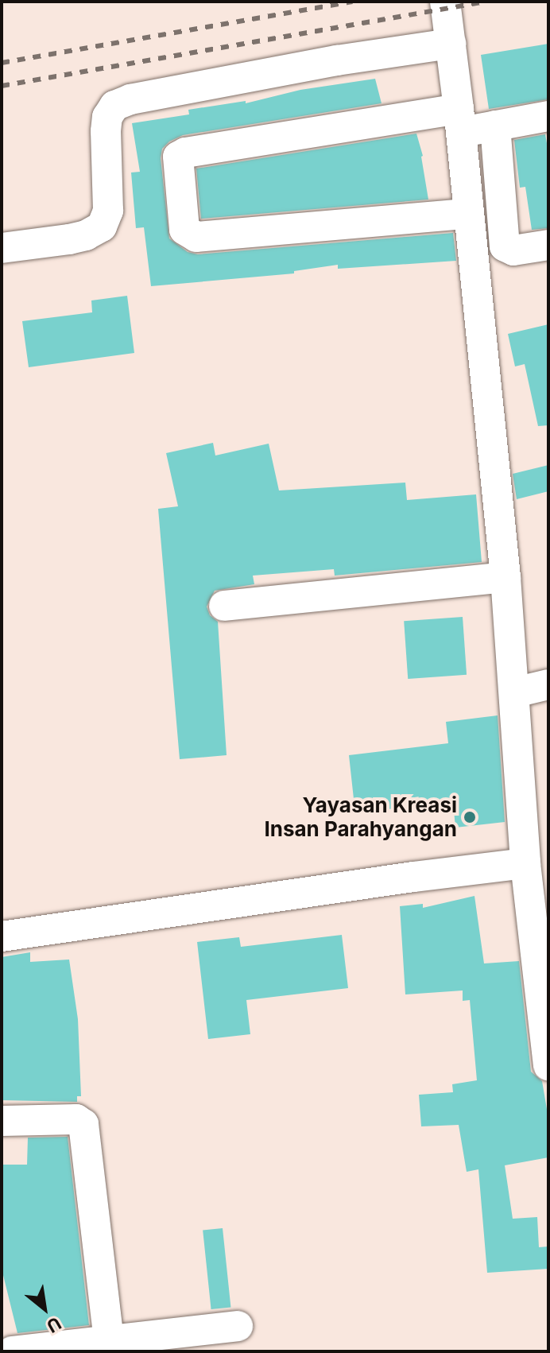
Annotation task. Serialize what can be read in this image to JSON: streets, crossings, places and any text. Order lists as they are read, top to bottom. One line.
{"places":["Yayasan Kreasi Insan Parahyangan"],"north":"bottom right"}
